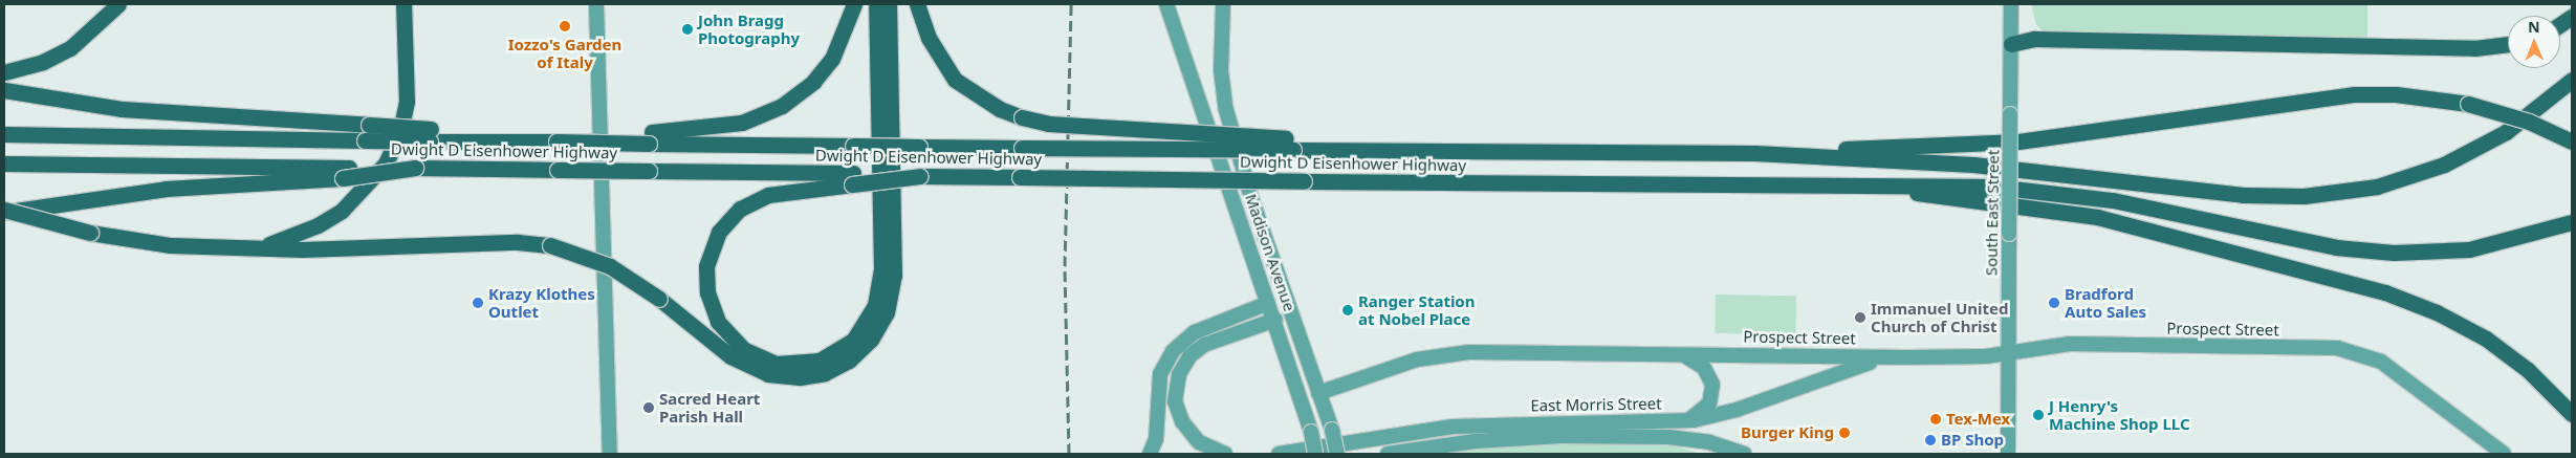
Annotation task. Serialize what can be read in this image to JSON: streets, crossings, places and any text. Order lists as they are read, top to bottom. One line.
{"streets":{"highway":["Dwight D Eisenhower Highway"],"main road":["South East Street","Madison Avenue","Prospect Street","East Morris Street"]},"crossings":[["South East Street","Prospect Street"],["Madison Avenue","Prospect Street"],["Prospect Street","East Morris Street"]],"places":["Iozzo's Garden of Italy","John Bragg Photography","Krazy Klothes Outlet","Bradford Auto Sales","Ranger Station at Nobel Place","Immanuel United Church of Christ","Sacred Heart Parish Hall","J Henry's Machine Shop LLC","Tex-Mex","Burger King","BP Shop"],"north":"top"}
